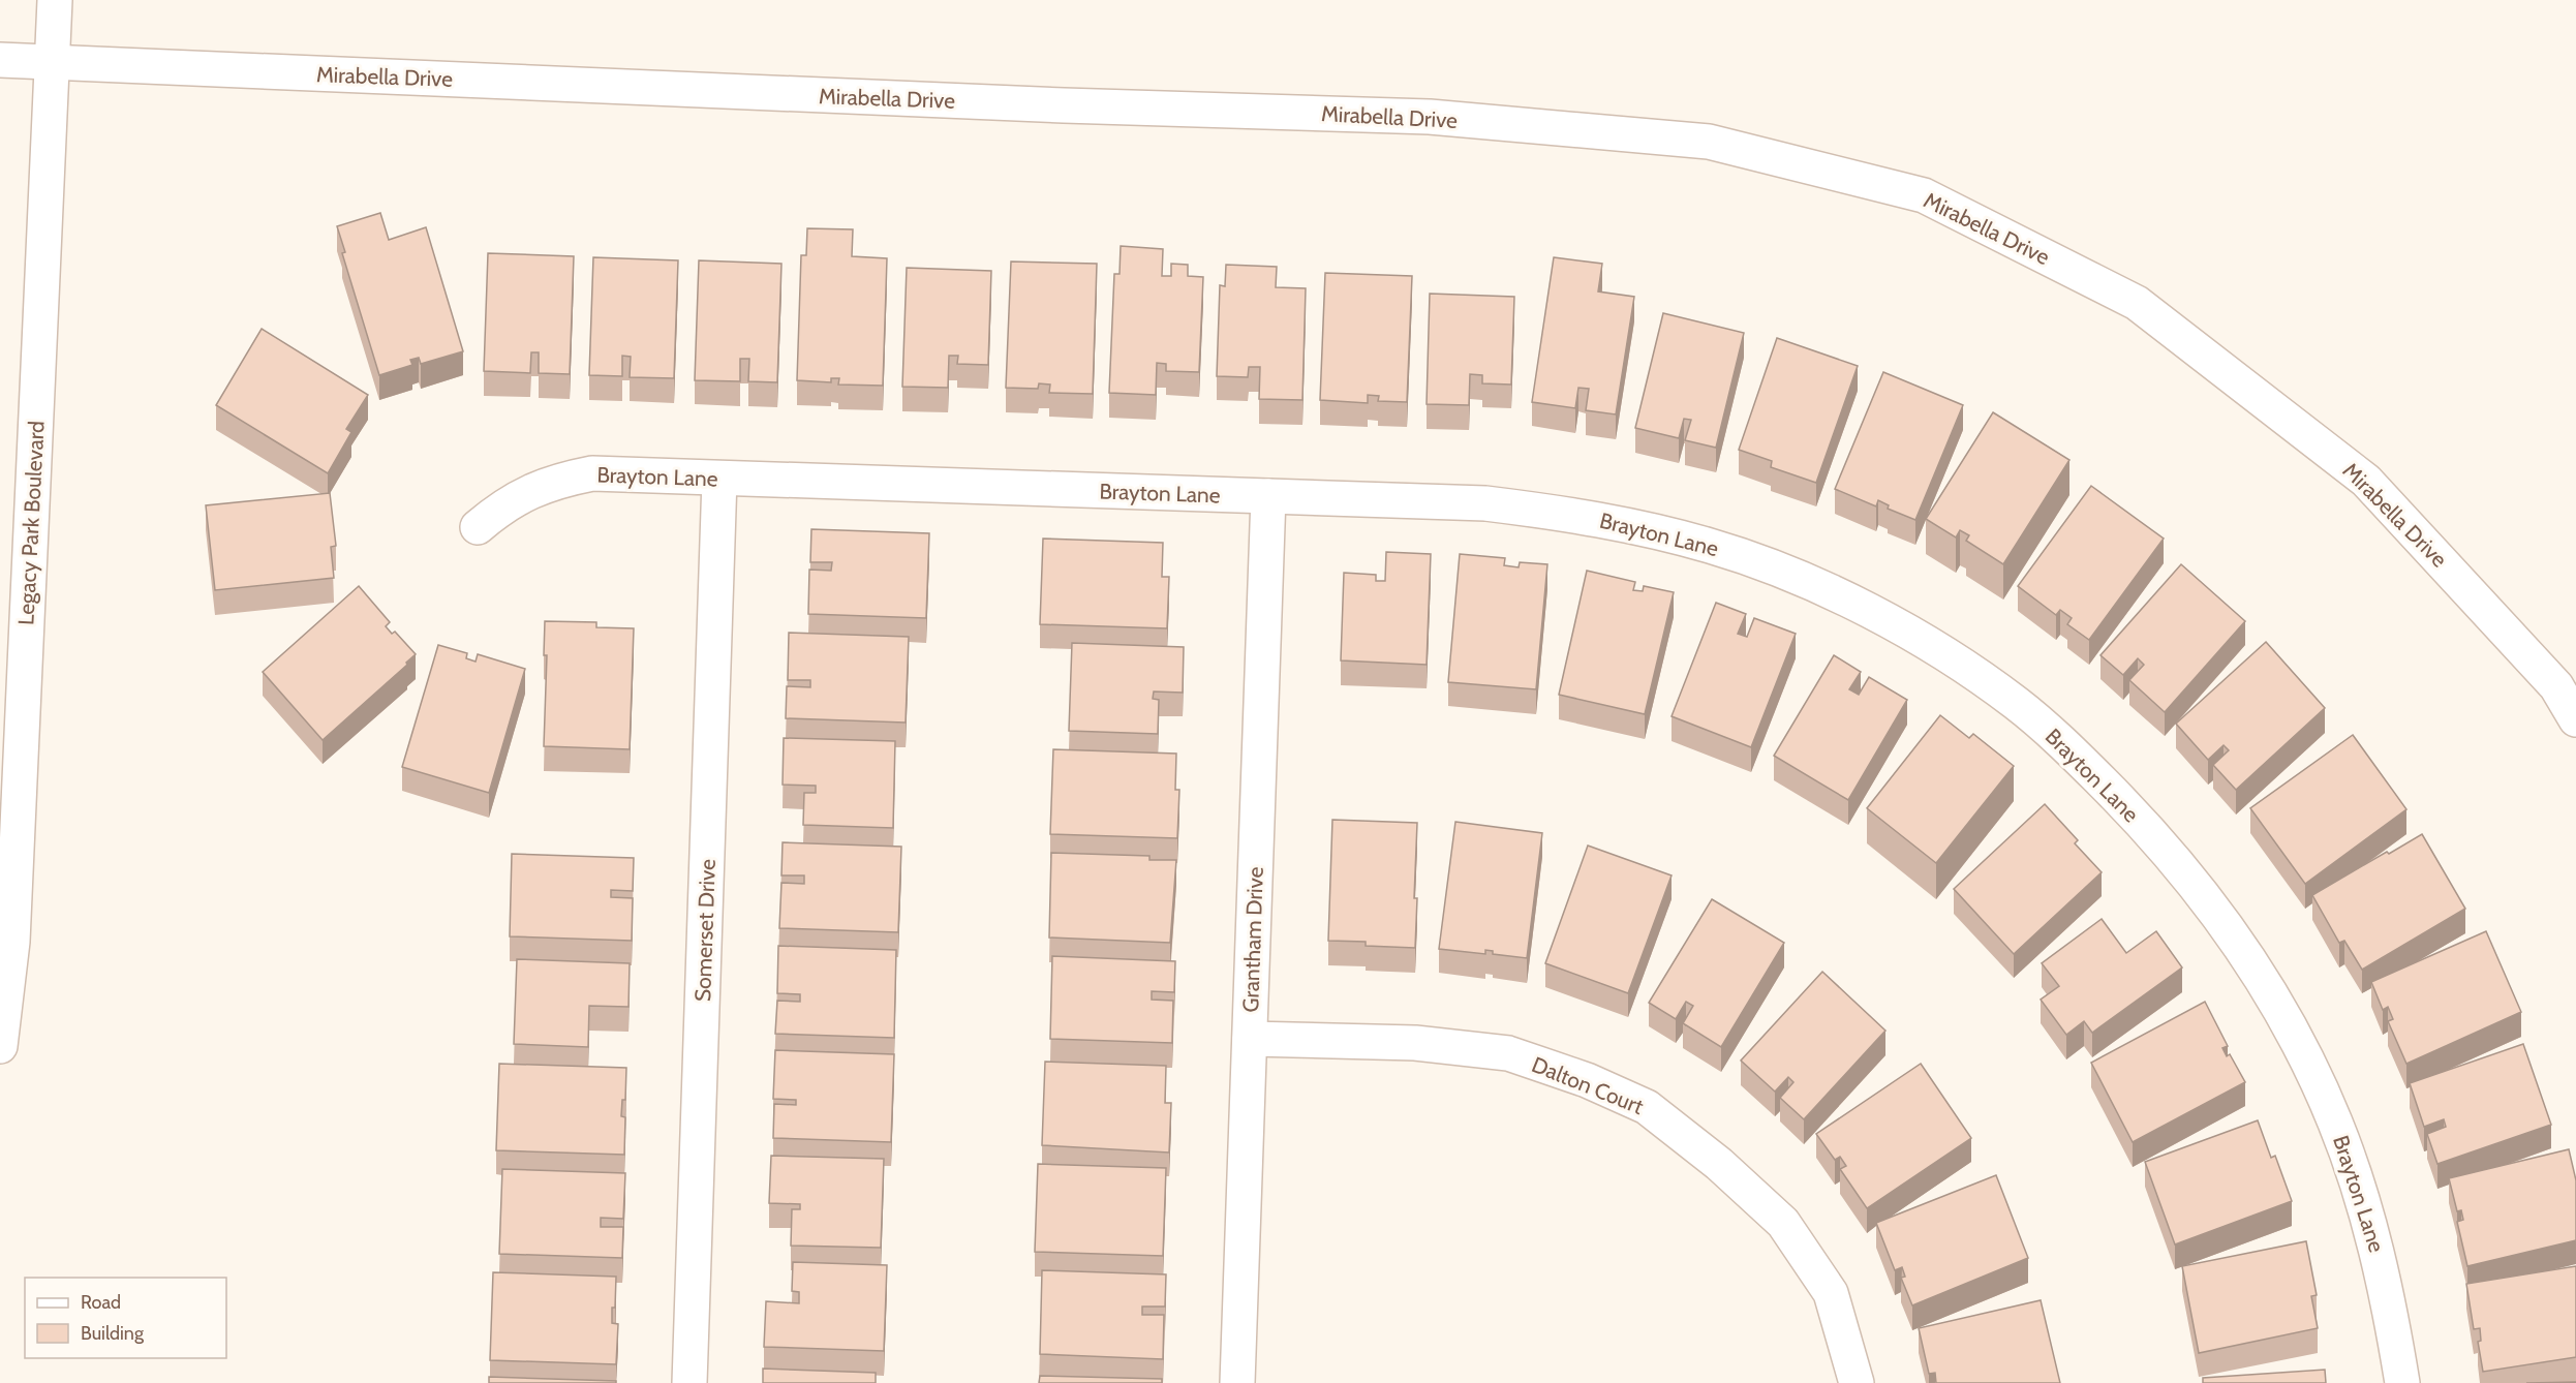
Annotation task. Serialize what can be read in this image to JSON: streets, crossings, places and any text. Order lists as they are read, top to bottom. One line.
{"streets":{"street":["Mirabella Drive","Brayton Lane","Legacy Park Boulevard","Somerset Drive","Grantham Drive","Dalton Court"]},"crossings":[["Mirabella Drive","Legacy Park Boulevard"],["Brayton Lane","Somerset Drive"],["Brayton Lane","Grantham Drive"],["Grantham Drive","Dalton Court"]],"legend":["Road","Building"]}
